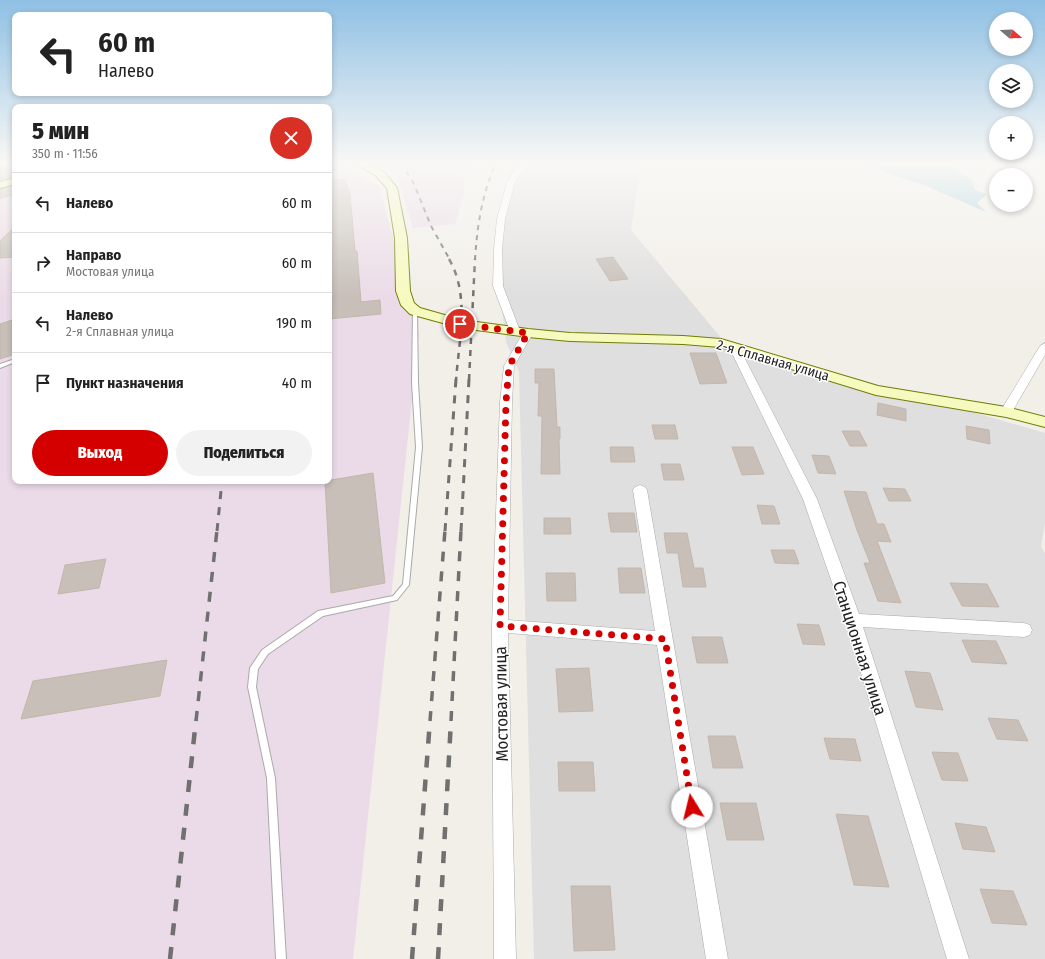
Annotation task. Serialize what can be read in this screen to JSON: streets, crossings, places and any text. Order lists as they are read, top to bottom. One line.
{"streets":{"street":["2-я Сплавная улица","Станционная улица","Мостовая улица"]},"crossings":[["2-я Сплавная улица","Станционная улица"],["2-я Сплавная улица","Мостовая улица"]],"north":"right","page":{"map_buttons":["+","−"],"turn":["60 m","Налево"],"heading":["5 мин","350 m · 11:56"],"list":[{"name":"Налево","value":"60 m"},{"name":"Направо","note":"Мостовая улица","value":"60 m"},{"name":"Налево","note":"2-я Сплавная улица","value":"190 m"},{"name":"Пункт назначения","value":"40 m"}],"buttons":["Выход","Поделиться"]}}
